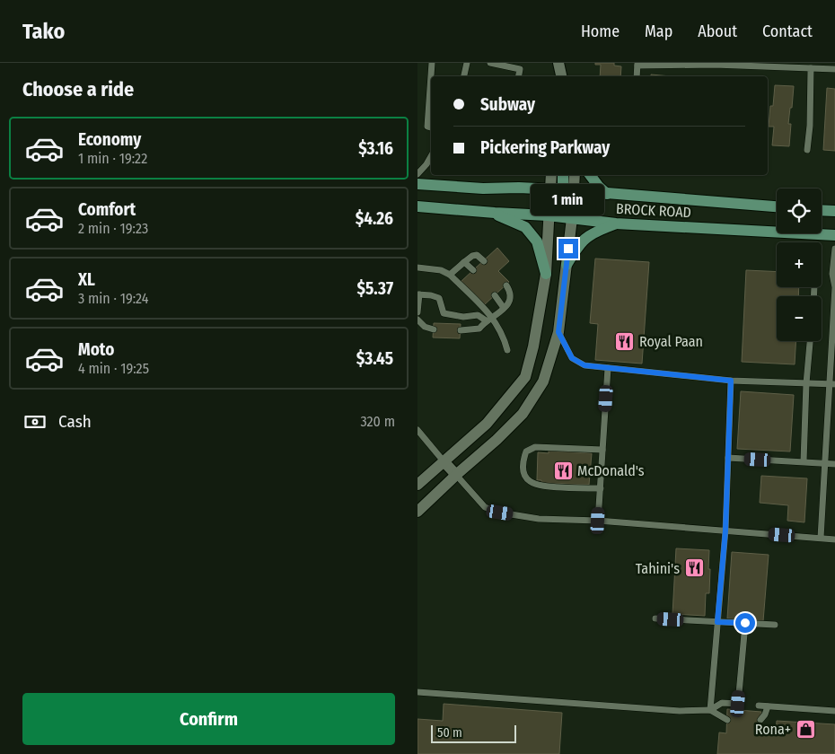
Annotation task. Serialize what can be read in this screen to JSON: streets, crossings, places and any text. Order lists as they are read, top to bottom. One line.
{"streets":{"main road":["BROCK ROAD"]},"places":{"restaurant":["Royal Paan","McDonald's","Tahini's"],"shop":["Rona+"]},"scale_bar":"50 m","page":{"header":"Tako","nav":["Home","Map","About","Contact"],"heading":"Choose a ride","banner":["Subway","Pickering Parkway"],"list":[{"name":"Economy","note":"1 min · 19:22","value":"$3.16"},{"name":"Comfort","note":"2 min · 19:23","value":"$4.26"},{"name":"XL","note":"3 min · 19:24","value":"$5.37"},{"name":"Moto","note":"4 min · 19:25","value":"$3.45"}],"bubble":"1 min","map_buttons":["+","−"],"pay":["Cash","320 m"],"buttons":"Confirm","scale":"50 m"}}
